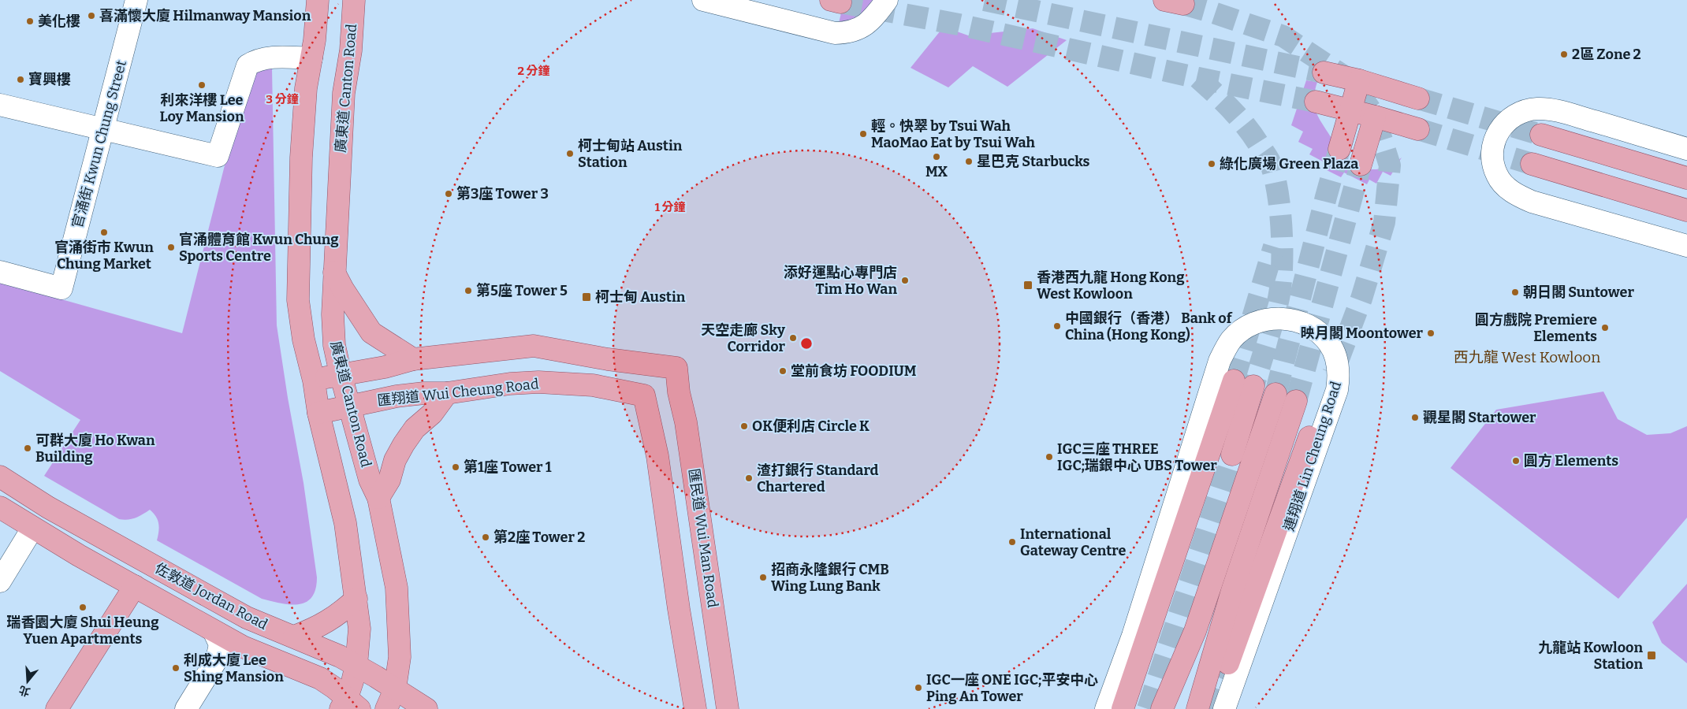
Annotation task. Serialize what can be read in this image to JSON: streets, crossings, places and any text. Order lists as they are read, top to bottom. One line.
{"streets":{"main road":["廣東道 Canton Road","匯翔道 Wui Cheung Road","匯民道 Wui Man Road","佐敦道 Jordan Road"],"street":["官涌街 Kwun Chung Street","連翔道 Lin Cheung Road"]},"crossings":[["廣東道 Canton Road","匯翔道 Wui Cheung Road"],["廣東道 Canton Road","佐敦道 Jordan Road"]],"districts":["西九龍 West Kowloon"],"places":{"other":["喜滿懷大廈 Hilmanway Mansion","美化樓","2區 Zone 2","寶興樓","利來洋樓 Lee Loy Mansion","輕。快翠 by Tsui Wah MaoMao Eat by Tsui Wah","柯士甸站 Austin Station","MX","星巴克 Starbucks","綠化廣場 Green Plaza","第3座 Tower 3","官涌街市 Kwun Chung Market","官涌體育館 Kwun Chung Sports Centre","添好運點心專門店 Tim Ho Wan","第5座 Tower 5","朝日閣 Suntower","中國銀行（香港） Bank of China (Hong Kong)","圓方戲院 Premiere Elements","映月閣 Moontower","天空走廊 Sky Corridor","堂前食坊 FOODIUM","觀星閣 Startower","OK便利店 Circle K","可群大廈 Ho Kwan Building","IGC三座 THREE IGC;瑞銀中心 UBS Tower","圓方 Elements","第1座 Tower 1","渣打銀行 Standard Chartered","第2座 Tower 2","International Gateway Centre","招商永隆銀行 CMB Wing Lung Bank","瑞香園大廈 Shui Heung Yuen Apartments","利成大廈 Lee Shing Mansion","IGC一座 ONE IGC;平安中心 Ping An Tower"],"transit":["香港西九龍 Hong Kong West Kowloon","柯士甸 Austin","九龍站 Kowloon Station"]},"north":"bottom","rings":["2 分鐘","3 分鐘","1 分鐘"]}
